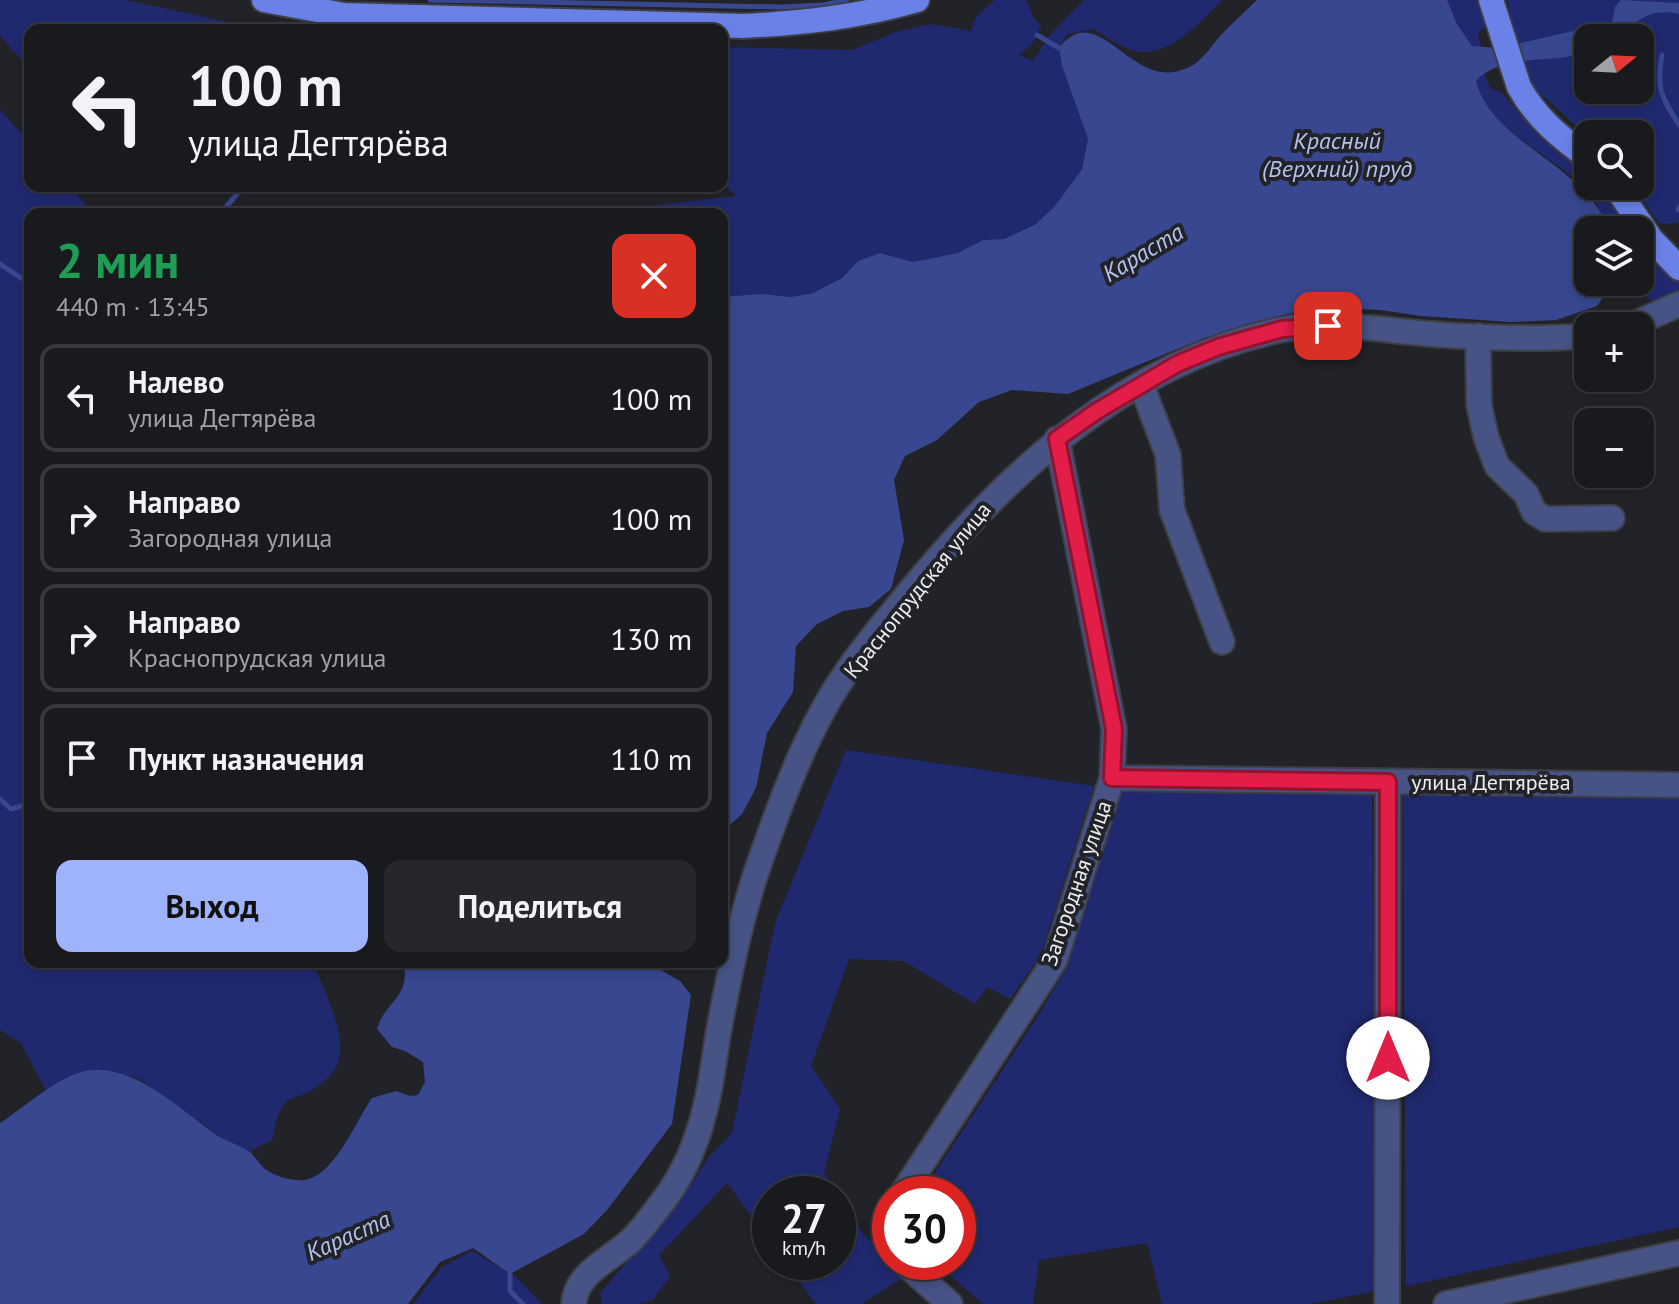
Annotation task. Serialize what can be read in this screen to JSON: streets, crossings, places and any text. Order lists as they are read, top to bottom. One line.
{"streets":{"street":["Краснопрудская улица","улица Дегтярёва","Загородная улица"]},"crossings":[["Краснопрудская улица","Загородная улица"],["улица Дегтярёва","Загородная улица"]],"water":["Красный (Верхний) пруд","Караста"],"north":"right","page":{"map_buttons":["+","−"],"turn":["100 m","улица Дегтярёва"],"heading":["2 мин","440 m · 13:45"],"list":[{"name":"Налево","note":"улица Дегтярёва","value":"100 m"},{"name":"Направо","note":"Загородная улица","value":"100 m"},{"name":"Направо","note":"Краснопрудская улица","value":"130 m"},{"name":"Пункт назначения","value":"110 m"}],"buttons":["Выход","Поделиться"],"speed":"27 km/h","limit":"30"}}
